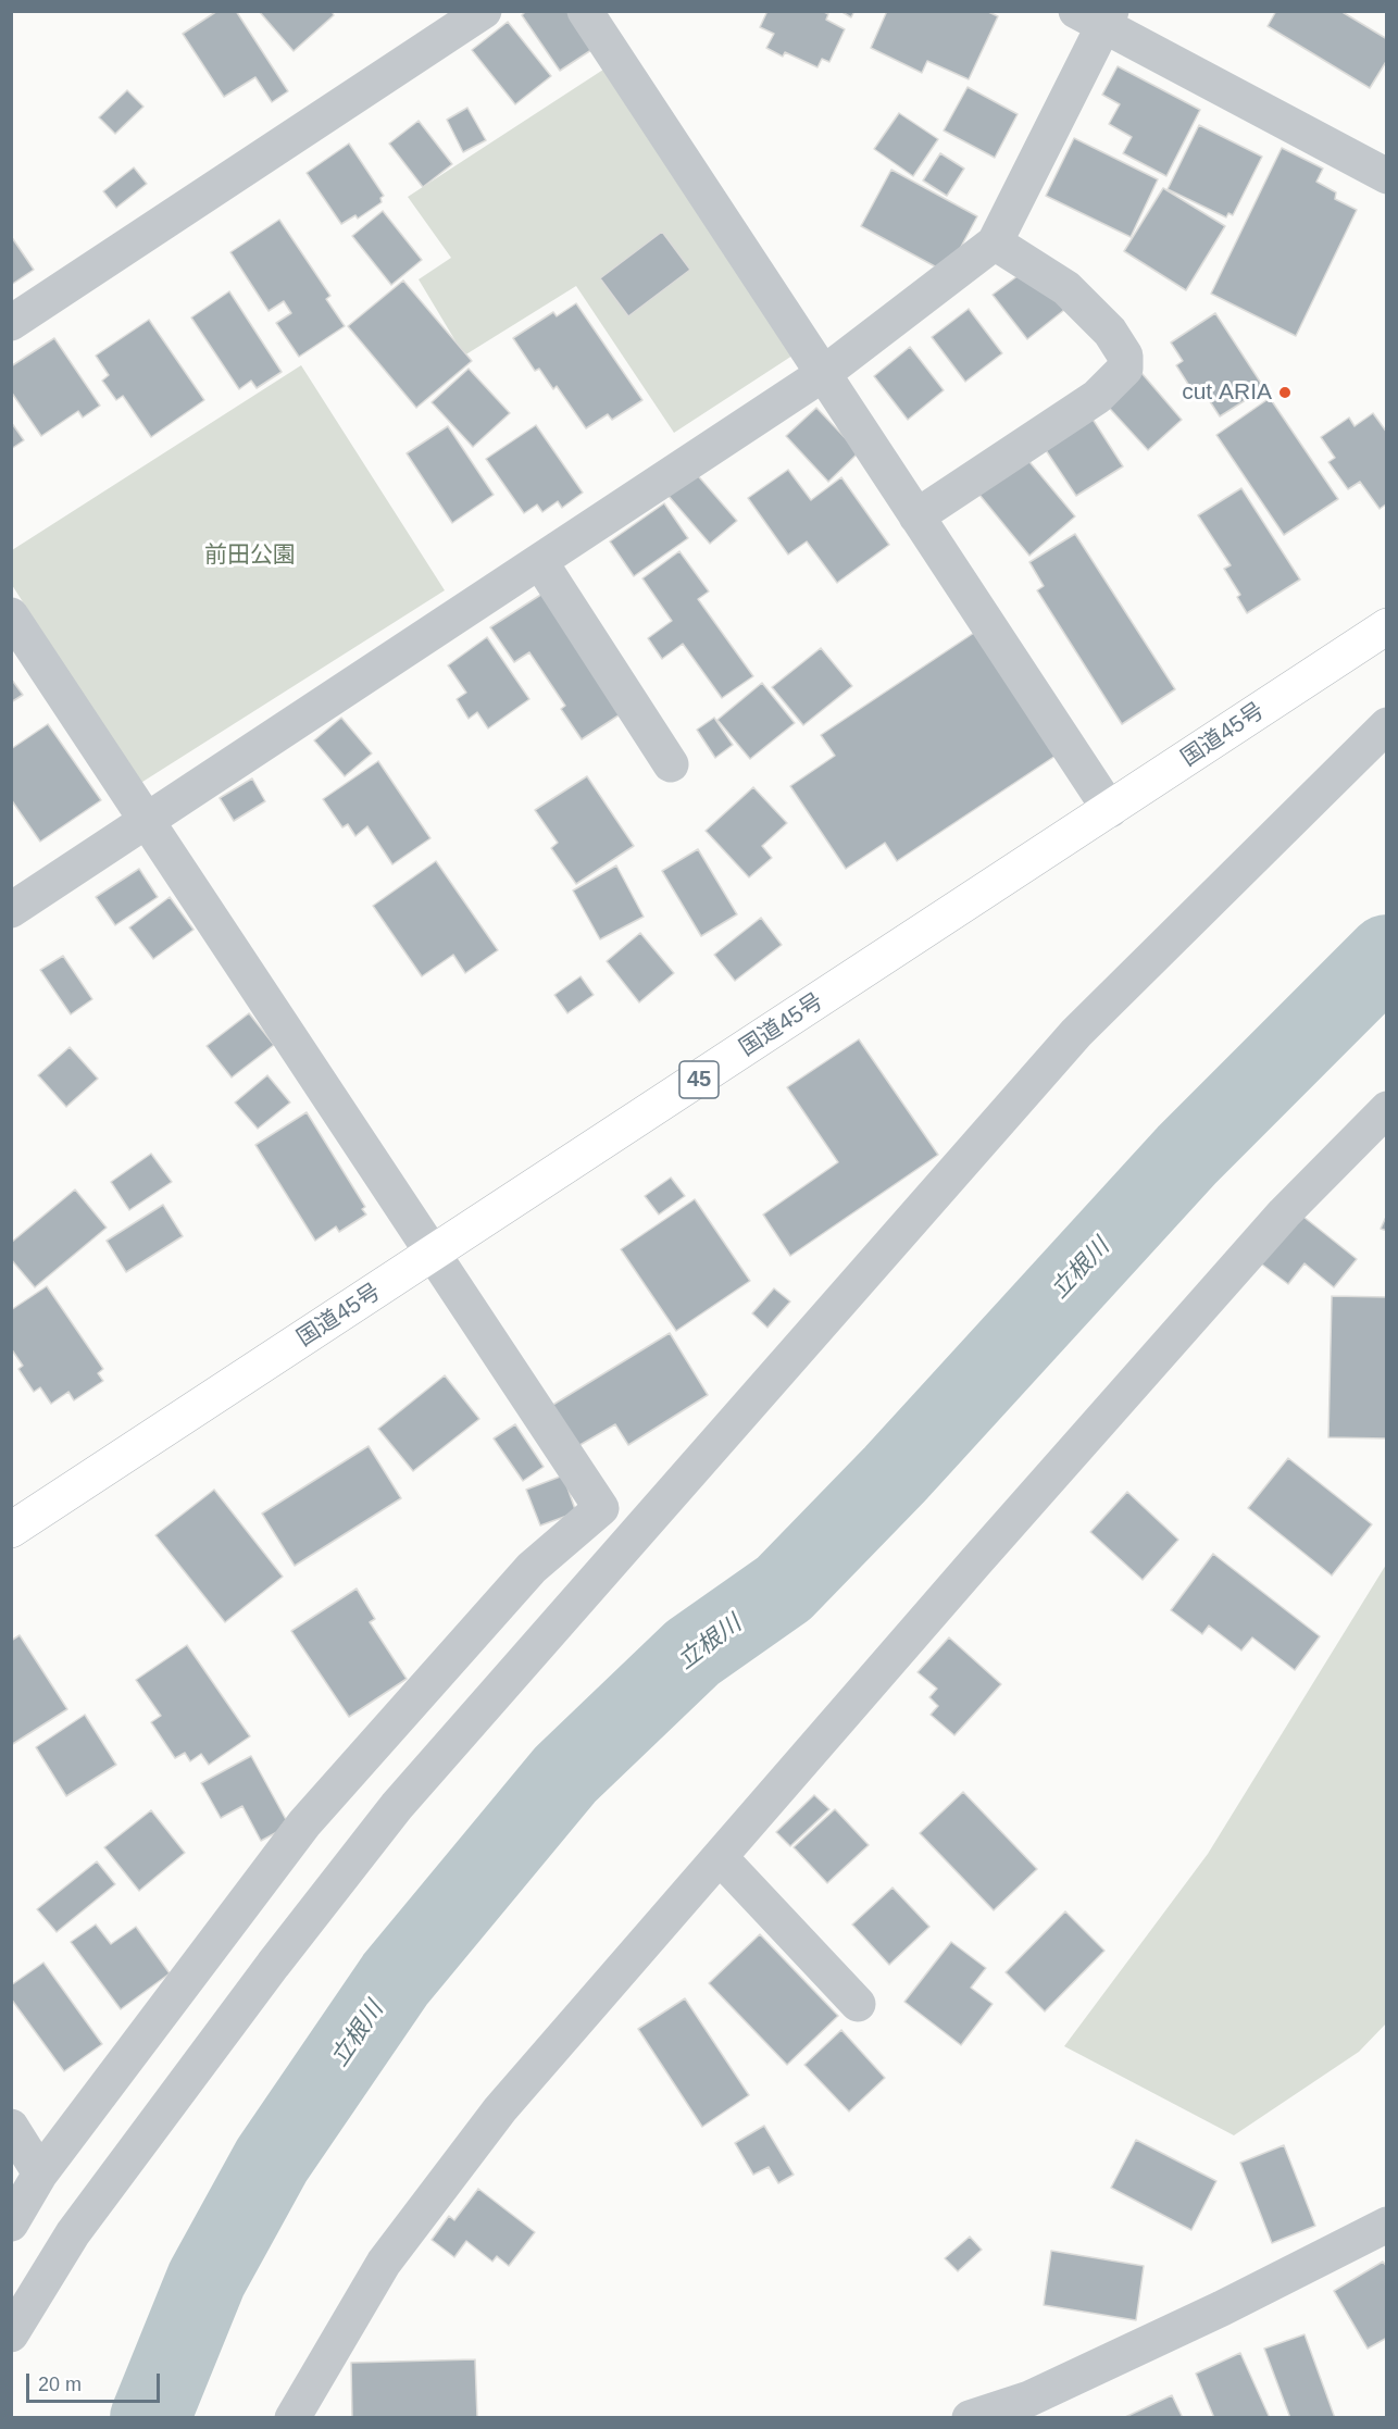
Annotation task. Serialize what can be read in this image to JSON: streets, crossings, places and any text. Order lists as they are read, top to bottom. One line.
{"streets":{"highway":["国道45号","45"]},"water":["立根川"],"parks":["前田公園"],"places":["cut ARIA"],"scale_bar":"20 m"}
